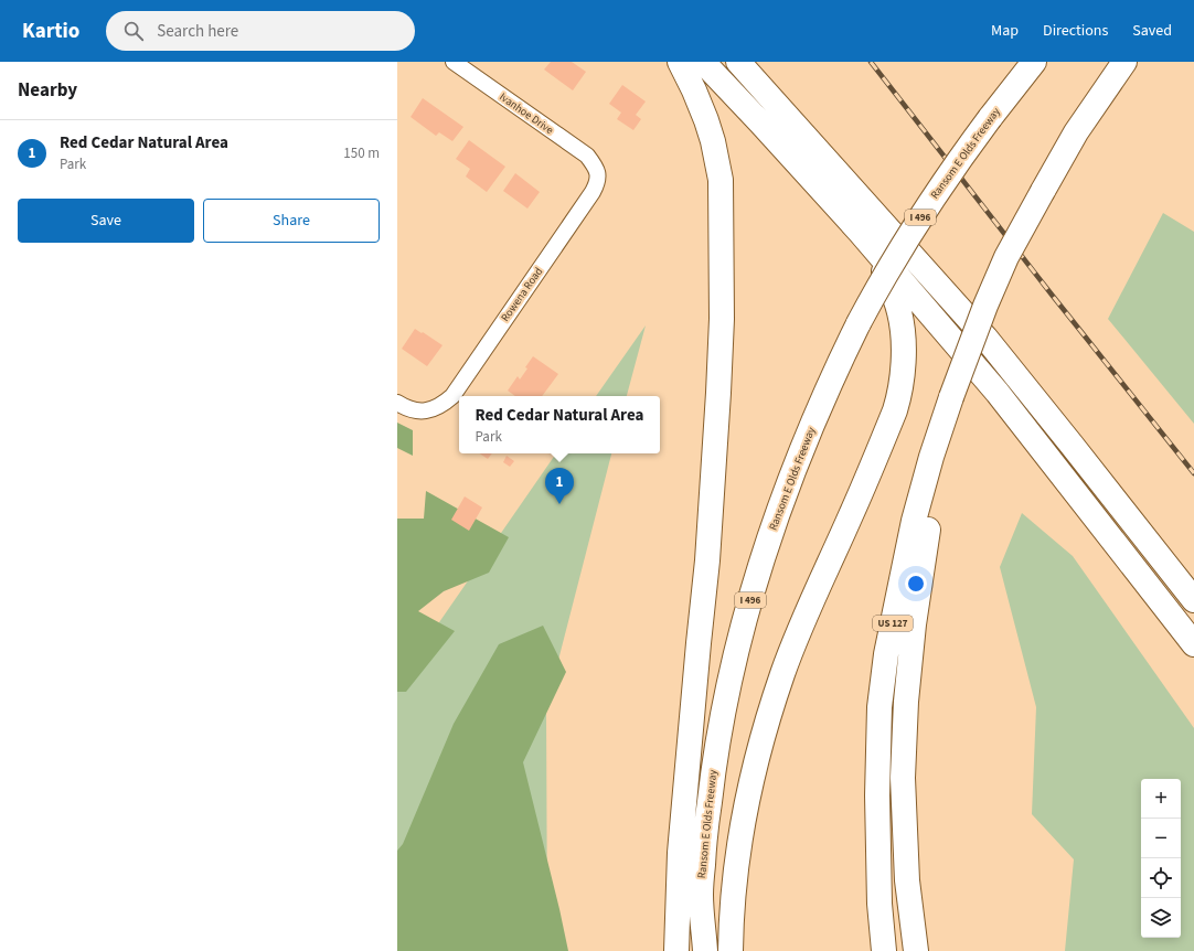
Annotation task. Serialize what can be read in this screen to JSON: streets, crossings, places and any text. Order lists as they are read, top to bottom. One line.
{"streets":{"highway":["Ransom E Olds Freeway","I 496","US 127"],"street":["Ivanhoe Drive","Rowena Road"]},"crossings":[["Ivanhoe Drive","Rowena Road"]],"page":{"header":"Kartio","search":"Search here","nav":["Map","Directions","Saved"],"heading":"Nearby","list":[{"mark":"1","name":"Red Cedar Natural Area","note":"Park","value":"150 m"}],"buttons":["Save","Share"],"popup":["Red Cedar Natural Area","Park"],"pins":"1","map_buttons":["+","−"]}}
